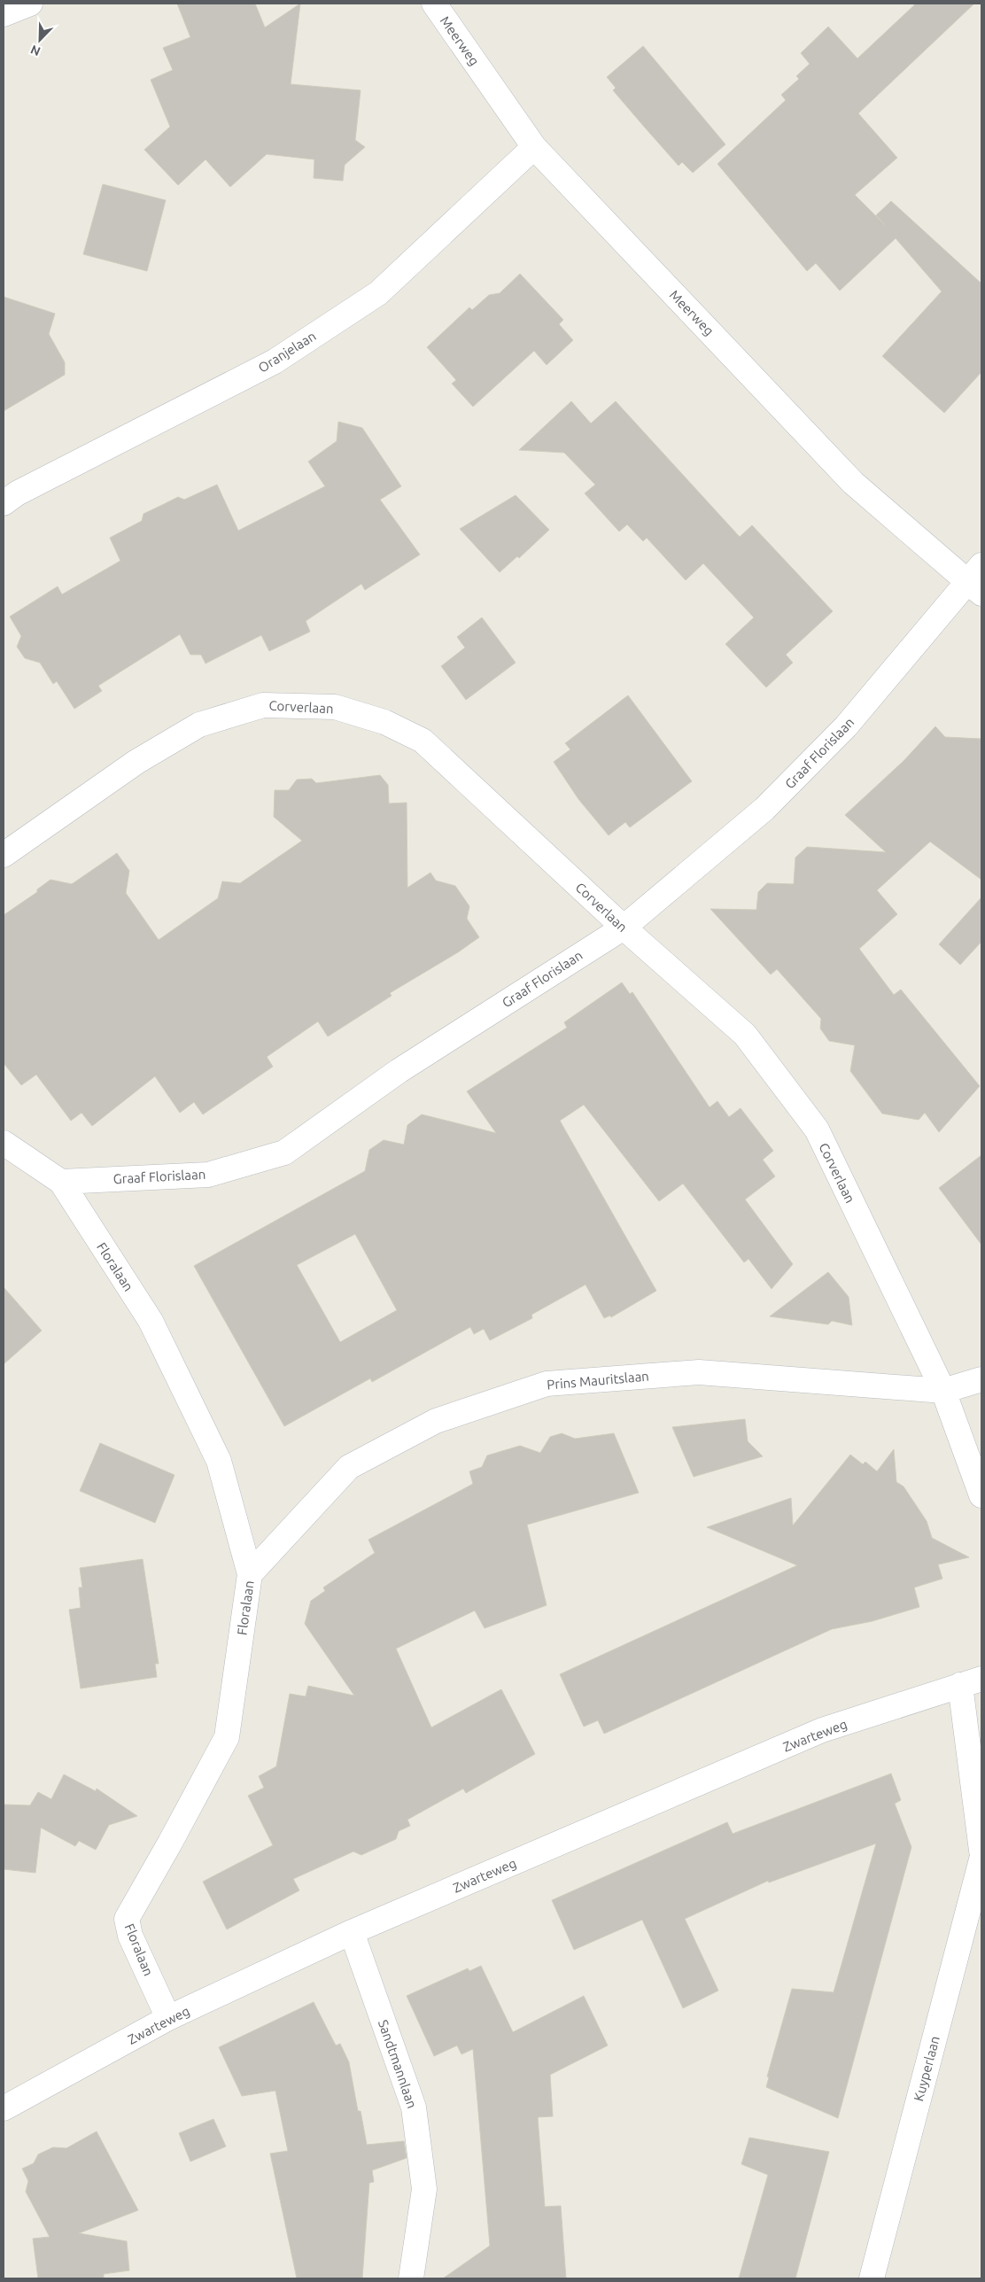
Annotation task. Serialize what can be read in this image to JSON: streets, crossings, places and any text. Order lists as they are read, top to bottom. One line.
{"streets":{"street":["Meerweg","Oranjelaan","Corverlaan","Graaf Florislaan","Floralaan","Prins Mauritslaan","Zwarteweg","Sandtmannlaan","Kuyperlaan"]},"crossings":[["Meerweg","Oranjelaan"],["Meerweg","Graaf Florislaan"],["Corverlaan","Graaf Florislaan"],["Corverlaan","Prins Mauritslaan"],["Graaf Florislaan","Floralaan"],["Floralaan","Prins Mauritslaan"],["Floralaan","Zwarteweg"],["Zwarteweg","Sandtmannlaan"]],"north":"bottom left"}
